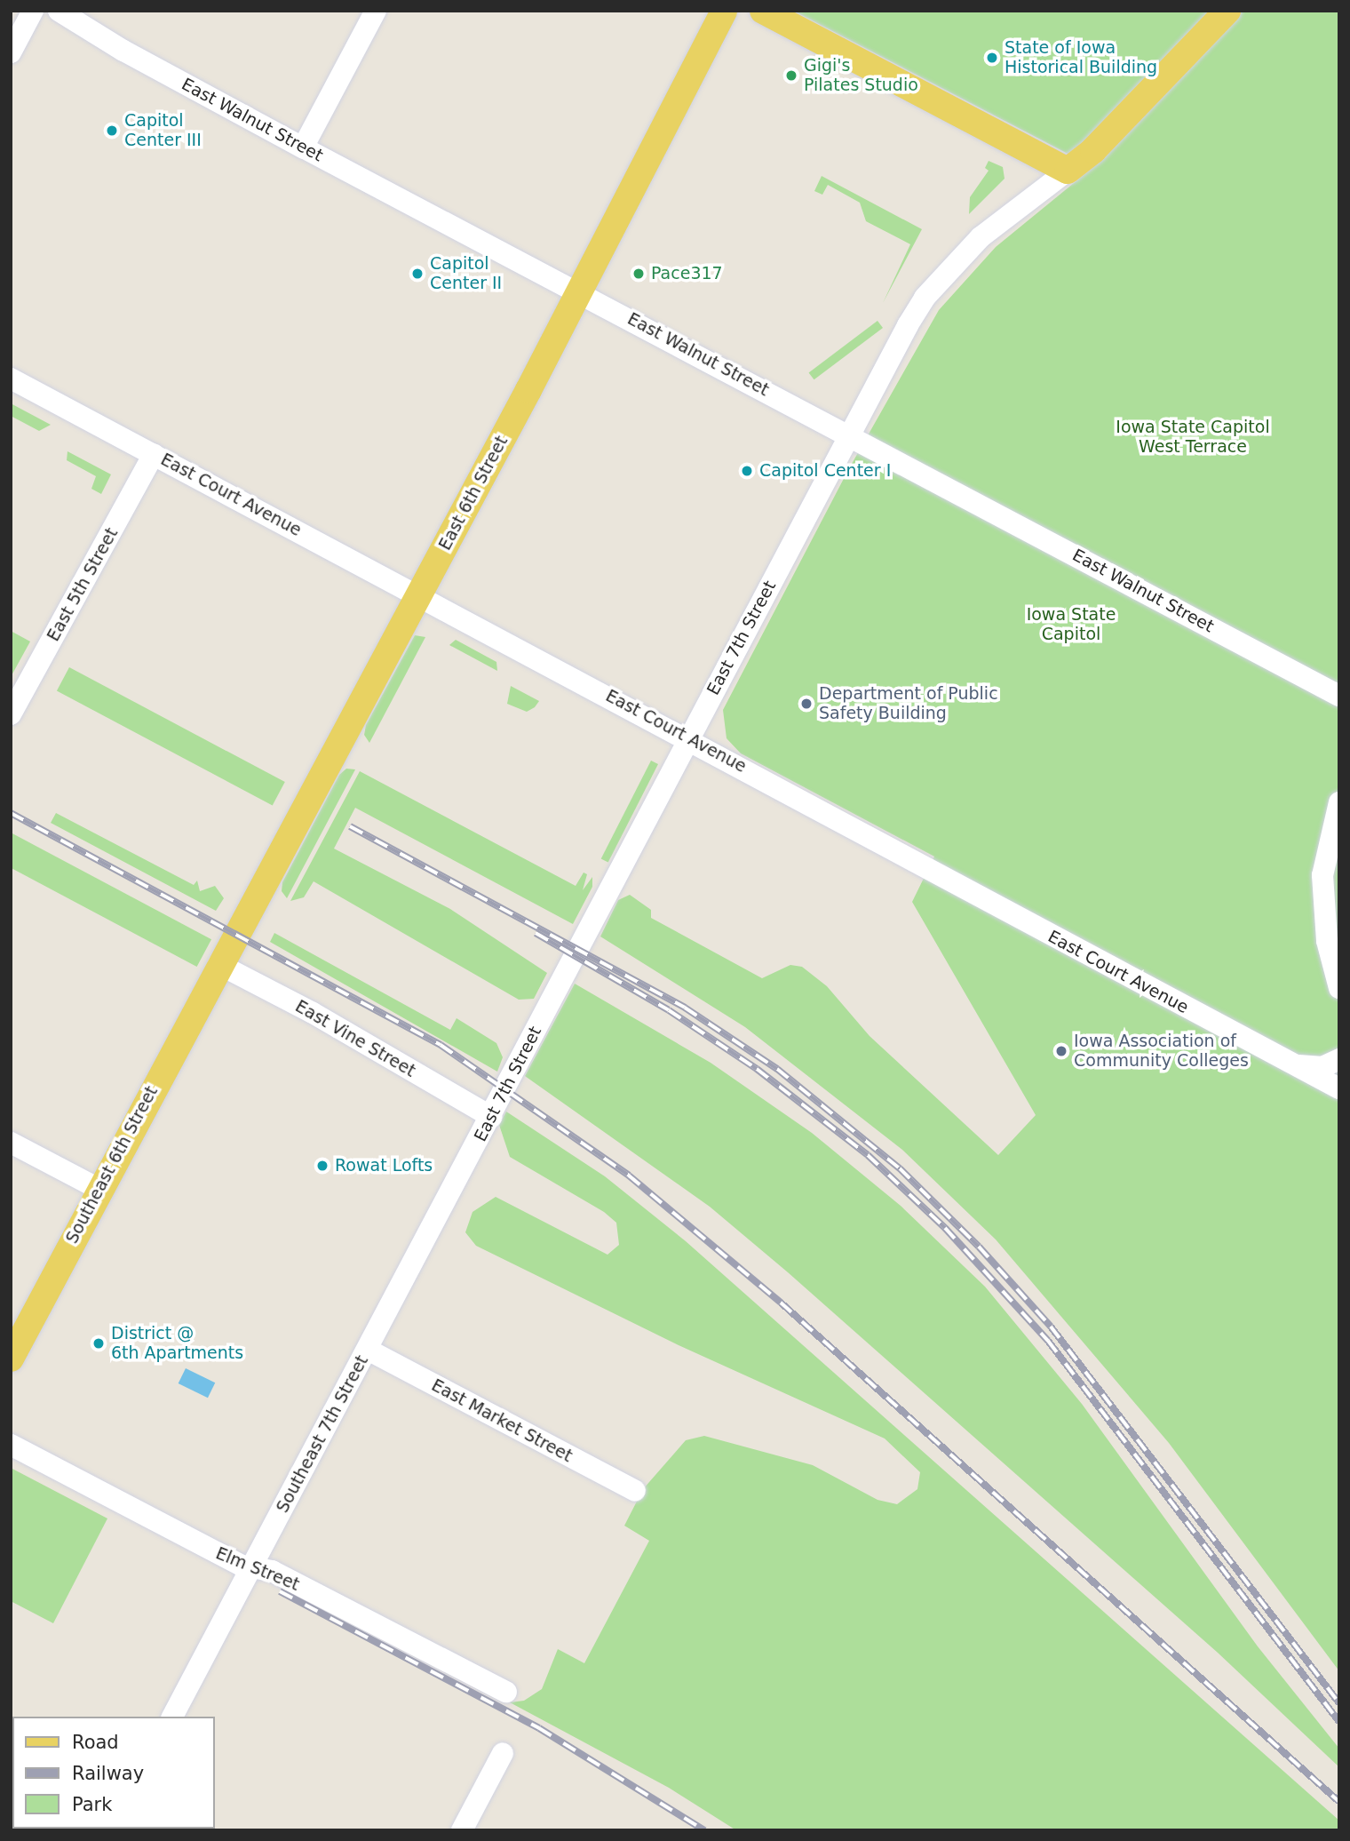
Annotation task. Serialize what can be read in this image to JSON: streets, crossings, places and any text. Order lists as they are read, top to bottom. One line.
{"streets":{"main road":["East 6th Street","Southeast 6th Street"],"street":["East Walnut Street","East Court Avenue","East 5th Street","East 7th Street","East Vine Street","East Market Street","Southeast 7th Street","Elm Street"]},"crossings":[["East Walnut Street","East 6th Street"],["East Walnut Street","East 7th Street"],["East 6th Street","East Court Avenue"],["East 6th Street","East Vine Street"],["East 6th Street","Southeast 6th Street"],["East Court Avenue","East 5th Street"],["East Court Avenue","East 7th Street"],["East 7th Street","East Vine Street"],["East 7th Street","Southeast 7th Street"],["East Vine Street","Southeast 6th Street"],["East Market Street","Southeast 7th Street"],["Southeast 7th Street","Elm Street"]],"parks":["Iowa State Capitol West Terrace","Iowa State Capitol"],"places":["State of Iowa Historical Building","Gigi's Pilates Studio","Capitol Center III","Capitol Center II","Pace317","Capitol Center I","Department of Public Safety Building","Iowa Association of Community Colleges","Rowat Lofts","District @ 6th Apartments"],"legend":["Road","Railway","Park"]}
